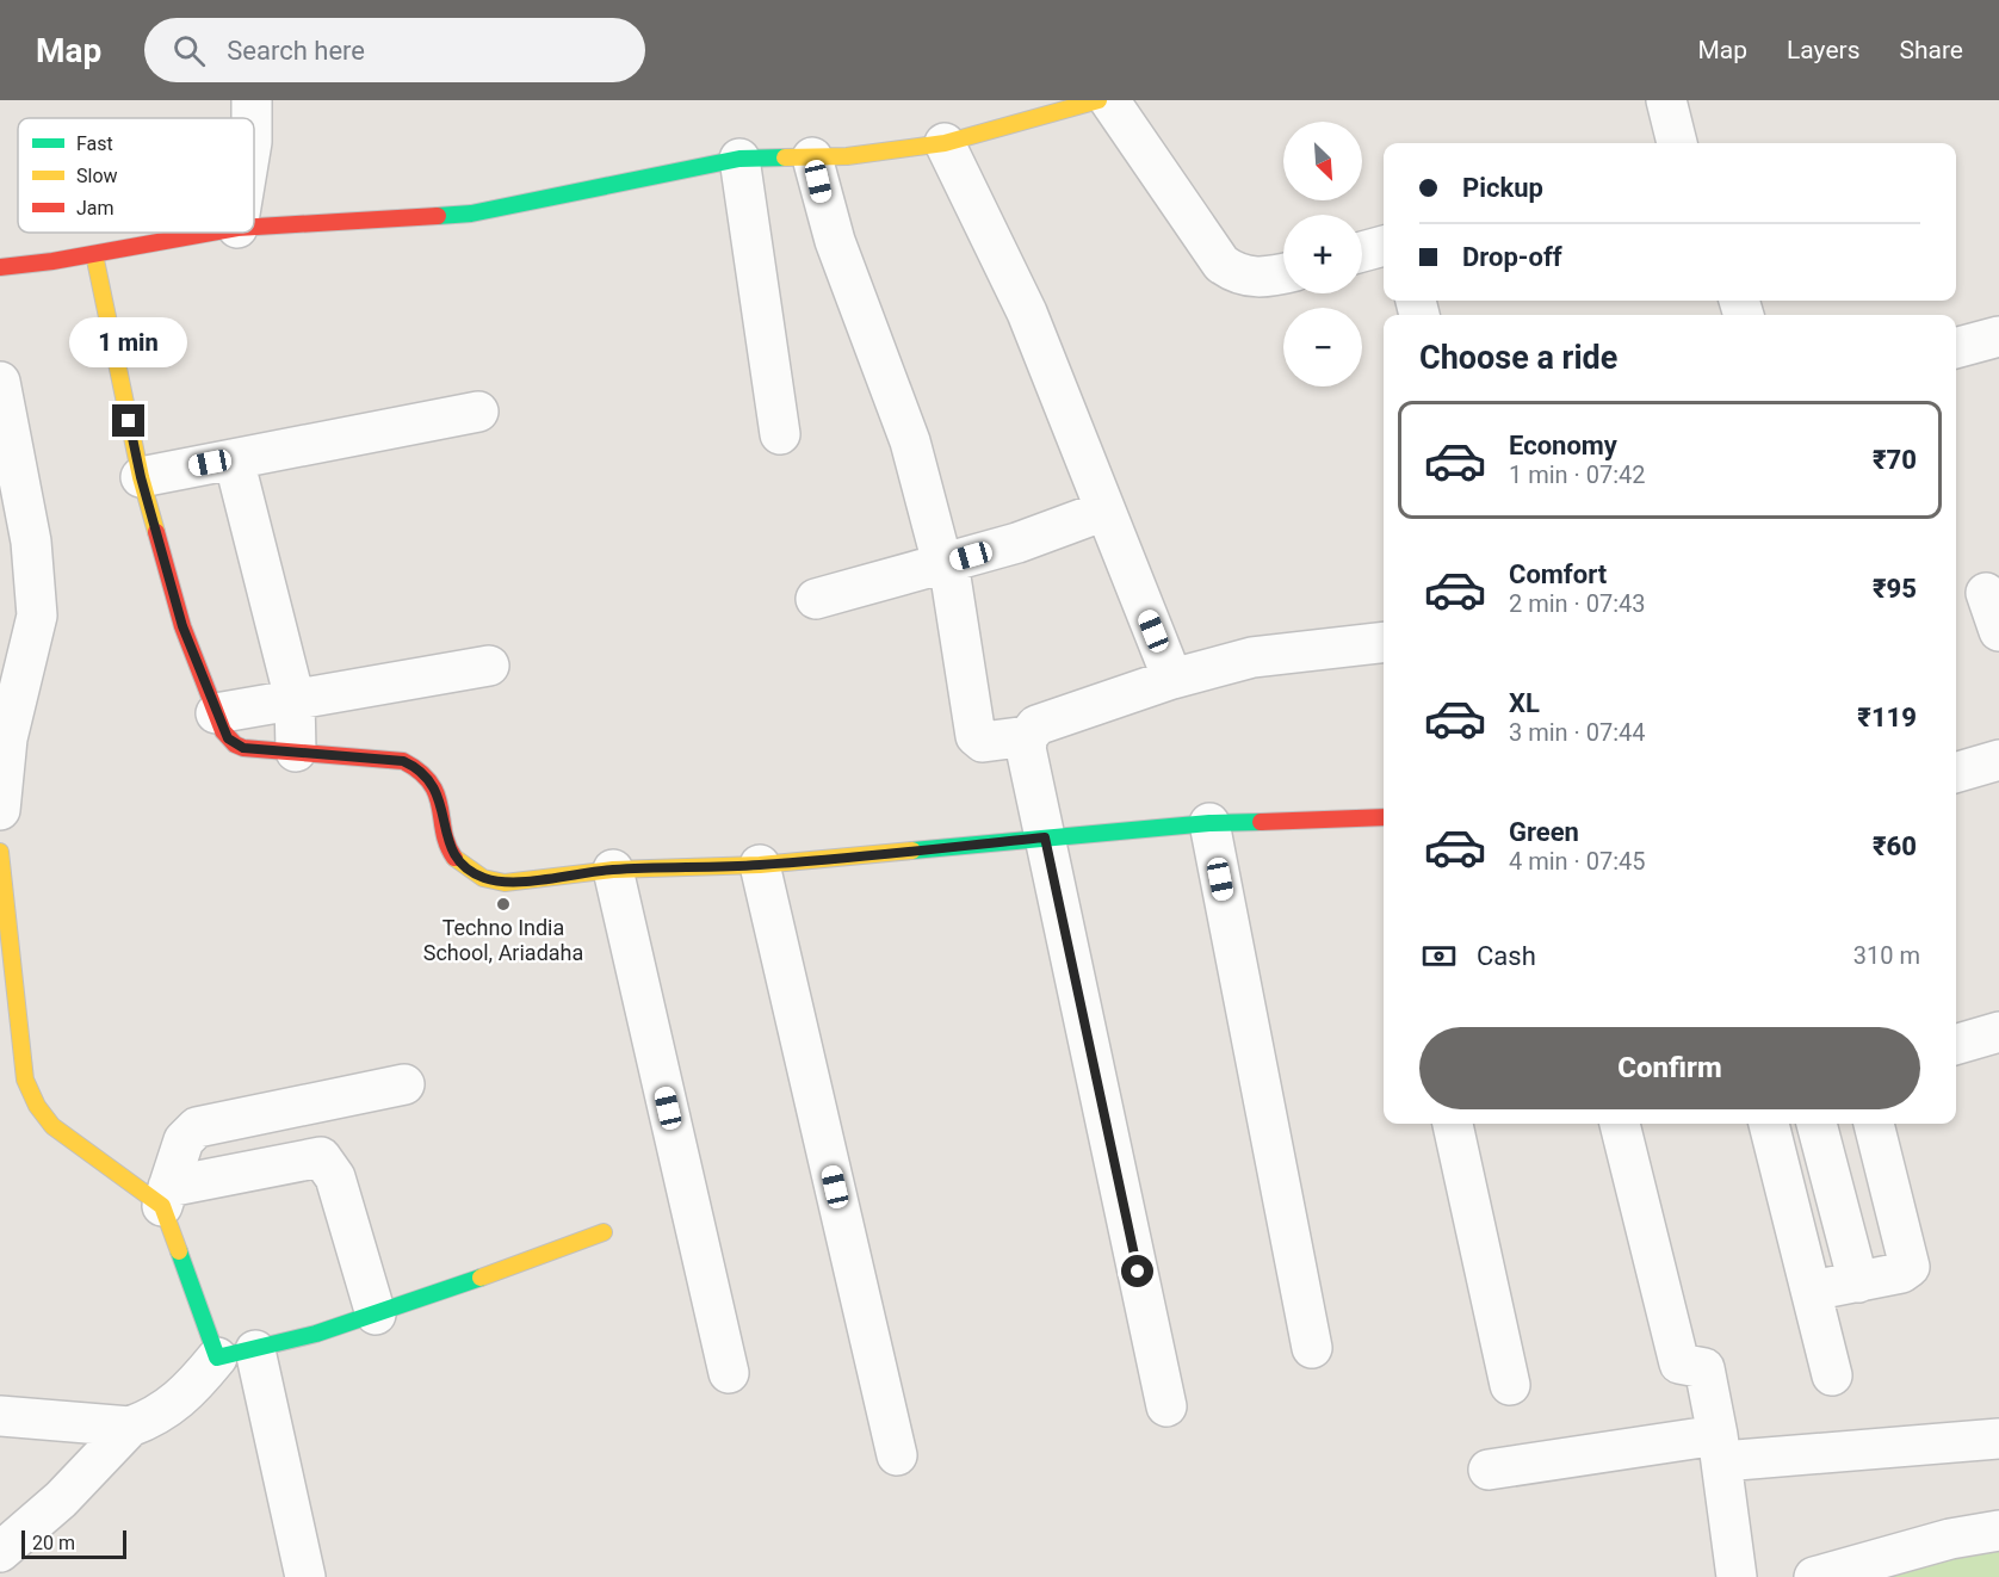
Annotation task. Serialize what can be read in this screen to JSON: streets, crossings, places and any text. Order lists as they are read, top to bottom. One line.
{"places":["Techno India School, Ariadaha"],"legend":["Fast","Slow","Jam"],"scale_bar":"20 m","north":"bottom right","page":{"header":"Map","search":"Search here","nav":["Map","Layers","Share"],"map_buttons":["+","−"],"banner":["Pickup","Drop-off"],"heading":"Choose a ride","bubble":"1 min","list":[{"name":"Economy","note":"1 min · 07:42","value":"₹70"},{"name":"Comfort","note":"2 min · 07:43","value":"₹95"},{"name":"XL","note":"3 min · 07:44","value":"₹119"},{"name":"Green","note":"4 min · 07:45","value":"₹60"}],"pay":["Cash","310 m"],"buttons":"Confirm","scale":"20 m"}}
